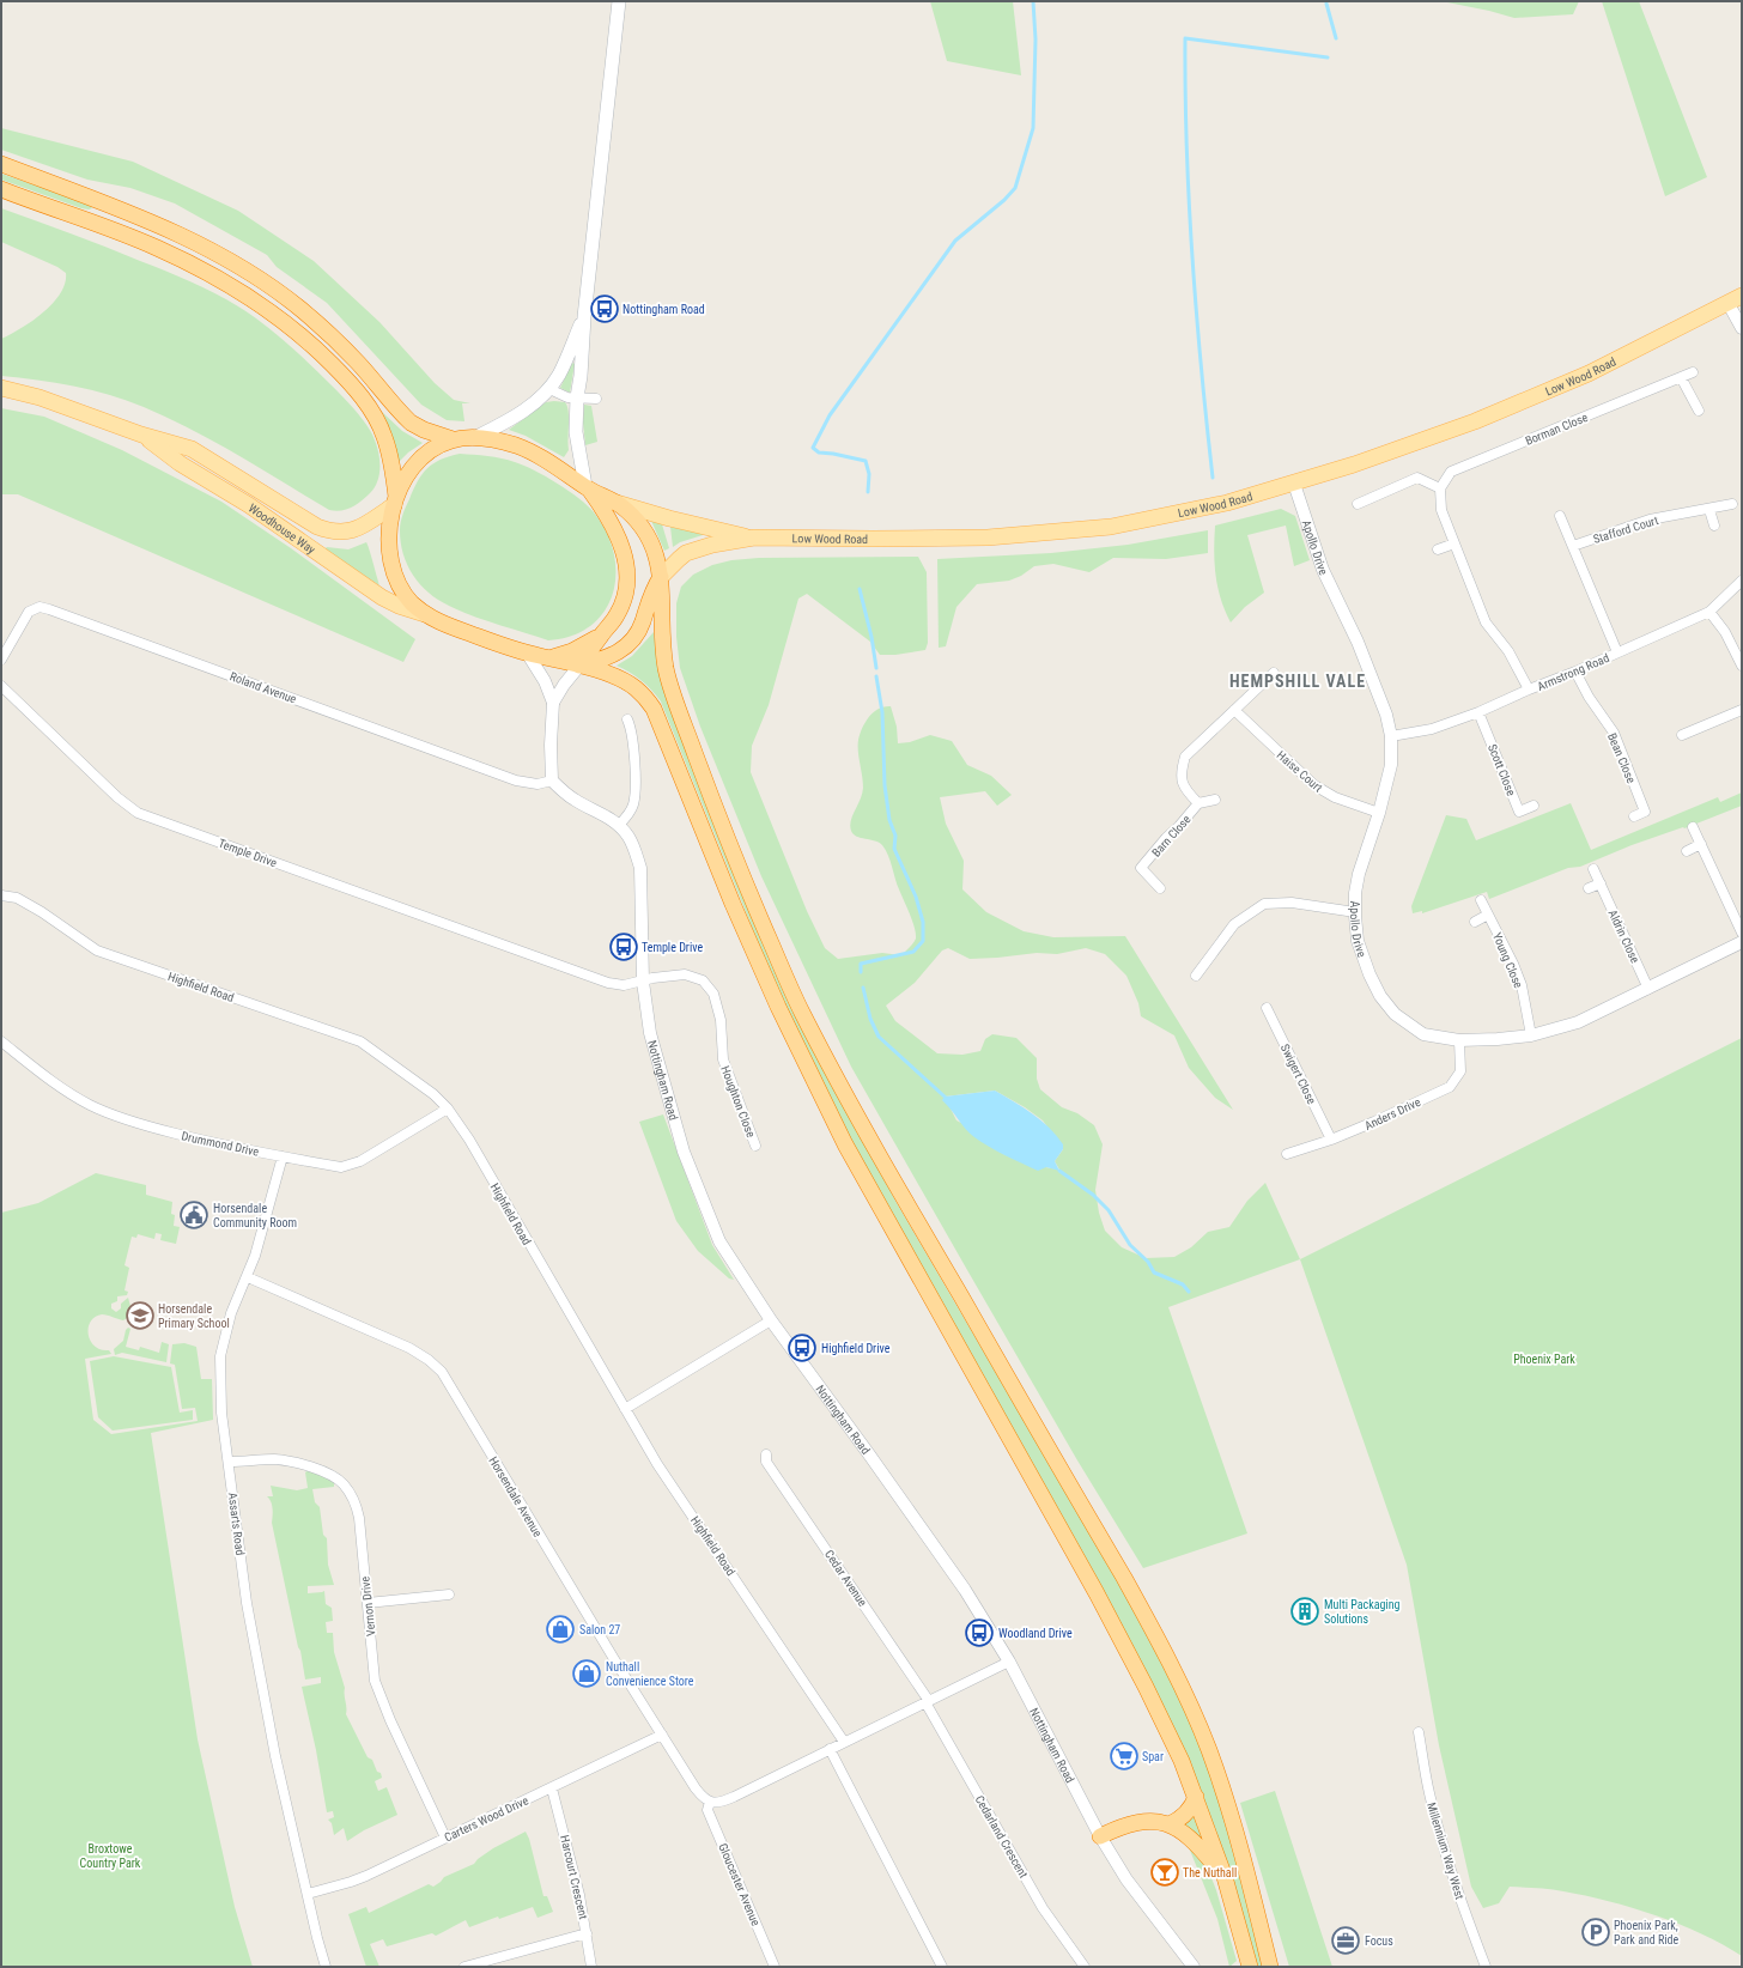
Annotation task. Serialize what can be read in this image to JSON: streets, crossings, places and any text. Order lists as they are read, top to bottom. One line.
{"streets":{"main road":["Low Wood Road","Woodhouse Way"],"street":["Borman Close","Stafford Court","Apollo Drive","Armstrong Road","Roland Avenue","Bean Close","Scott Close","Haise Court","Barn Close","Temple Drive","Aldrin Close","Young Close","Highfield Road","Swigert Close","Nottingham Road","Houghton Close","Anders Drive","Drummond Drive","Horsendale Avenue","Assarts Road","Cedar Avenue","Vernon Drive","Carters Wood Drive","Cedarland Crescent","Millennium Way West","Harcourt Crescent","Gloucester Avenue"]},"crossings":[["Low Wood Road","Apollo Drive"],["Apollo Drive","Armstrong Road"],["Apollo Drive","Haise Court"],["Apollo Drive","Aldrin Close"],["Apollo Drive","Young Close"],["Apollo Drive","Anders Drive"],["Armstrong Road","Bean Close"],["Armstrong Road","Scott Close"],["Roland Avenue","Nottingham Road"],["Haise Court","Barn Close"],["Temple Drive","Nottingham Road"],["Temple Drive","Houghton Close"],["Highfield Road","Drummond Drive"],["Swigert Close","Anders Drive"],["Nottingham Road","Houghton Close"],["Drummond Drive","Assarts Road"],["Horsendale Avenue","Assarts Road"],["Horsendale Avenue","Carters Wood Drive"],["Horsendale Avenue","Gloucester Avenue"],["Assarts Road","Vernon Drive"],["Assarts Road","Carters Wood Drive"],["Cedar Avenue","Cedarland Crescent"],["Vernon Drive","Carters Wood Drive"],["Carters Wood Drive","Harcourt Crescent"]],"districts":["HEMPSHILL VALE"],"parks":["Phoenix Park","Broxtowe Country Park"],"places":{"bus stop":["Nottingham Road","Temple Drive","Highfield Drive","Woodland Drive"],"public building":["Horsendale Community Room"],"school or university":["Horsendale Primary School"],"building":["Multi Packaging Solutions"],"shop":["Salon 27","Nuthall Convenience Store"],"supermarket":["Spar"],"bar":["The Nuthall"],"parking":["Phoenix Park, Park and Ride"],"office":["Focus"]}}
